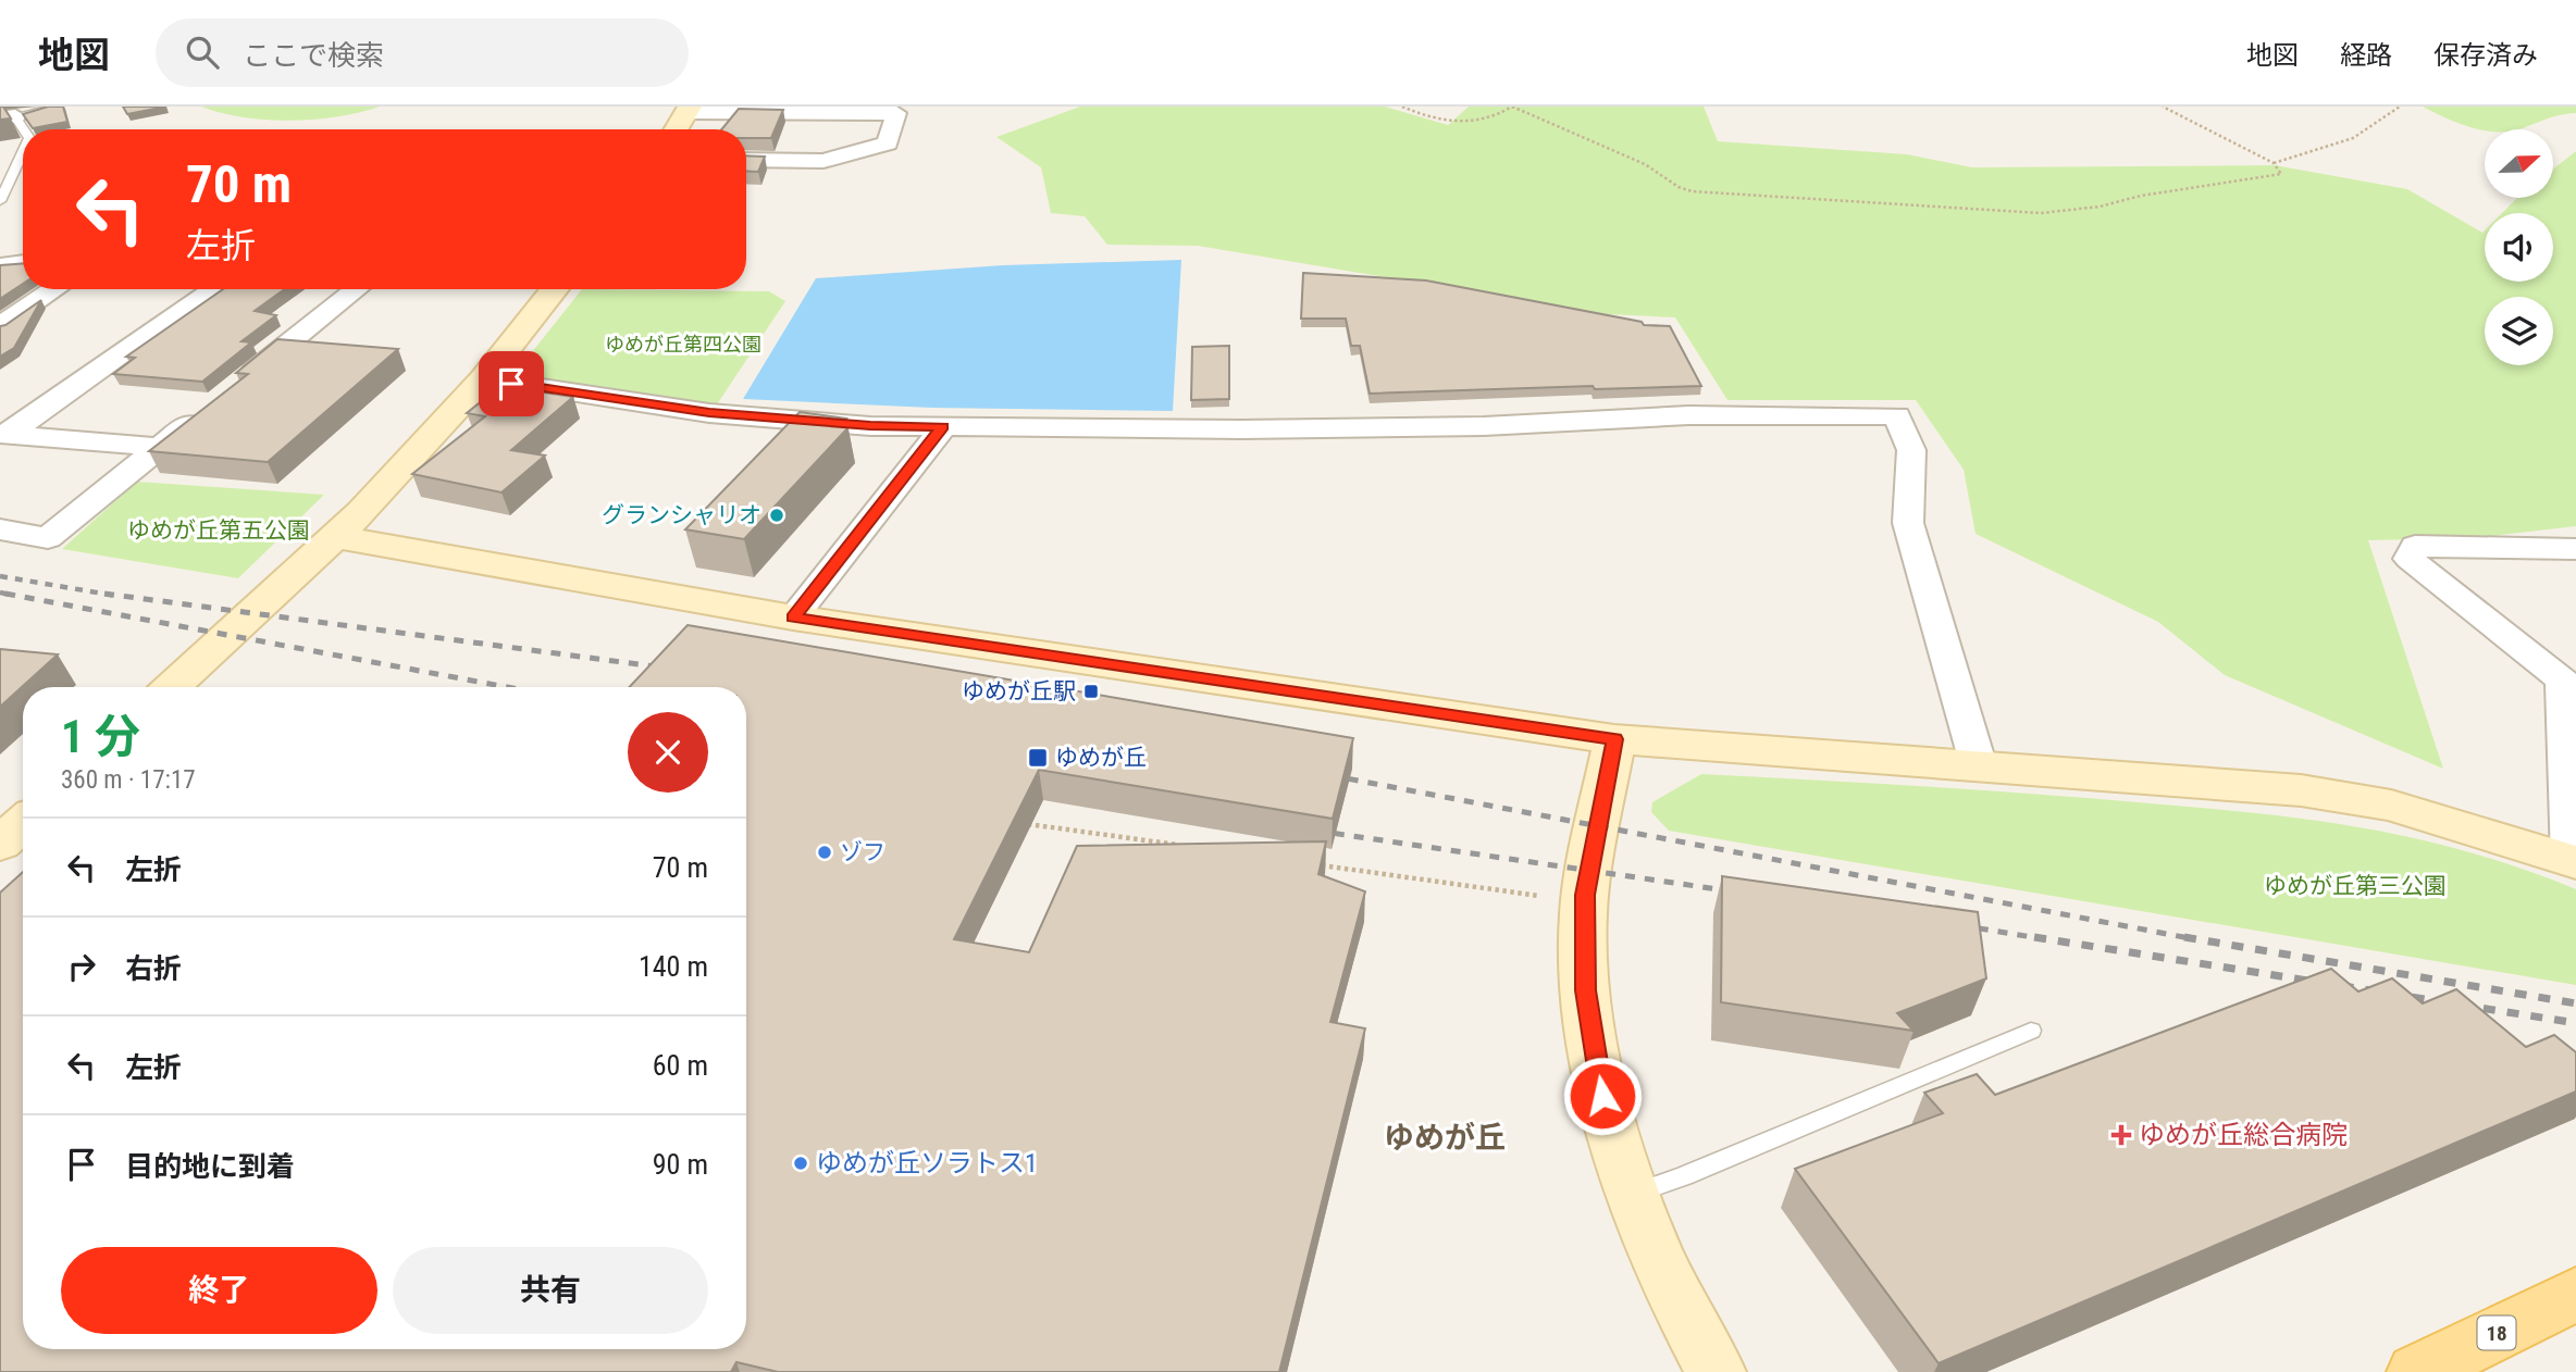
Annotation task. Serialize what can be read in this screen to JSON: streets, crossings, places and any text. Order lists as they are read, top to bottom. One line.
{"streets":{"main road":["18"]},"districts":["ゆめが丘"],"parks":["ゆめが丘第四公園","ゆめが丘第五公園","ゆめが丘第三公園"],"places":{"other":["グランシャリオ","ゾフ","ゆめが丘ソラトス1"],"transit":["ゆめが丘駅","ゆめが丘"],"health":["ゆめが丘総合病院"]},"north":"right","page":{"header":"地図","search":"ここで検索","nav":["地図","経路","保存済み"],"turn":["70 m","左折"],"heading":["1 分","360 m · 17:17"],"list":[{"name":"左折","value":"70 m"},{"name":"右折","value":"140 m"},{"name":"左折","value":"60 m"},{"name":"目的地に到着","value":"90 m"}],"buttons":["終了","共有"]}}
